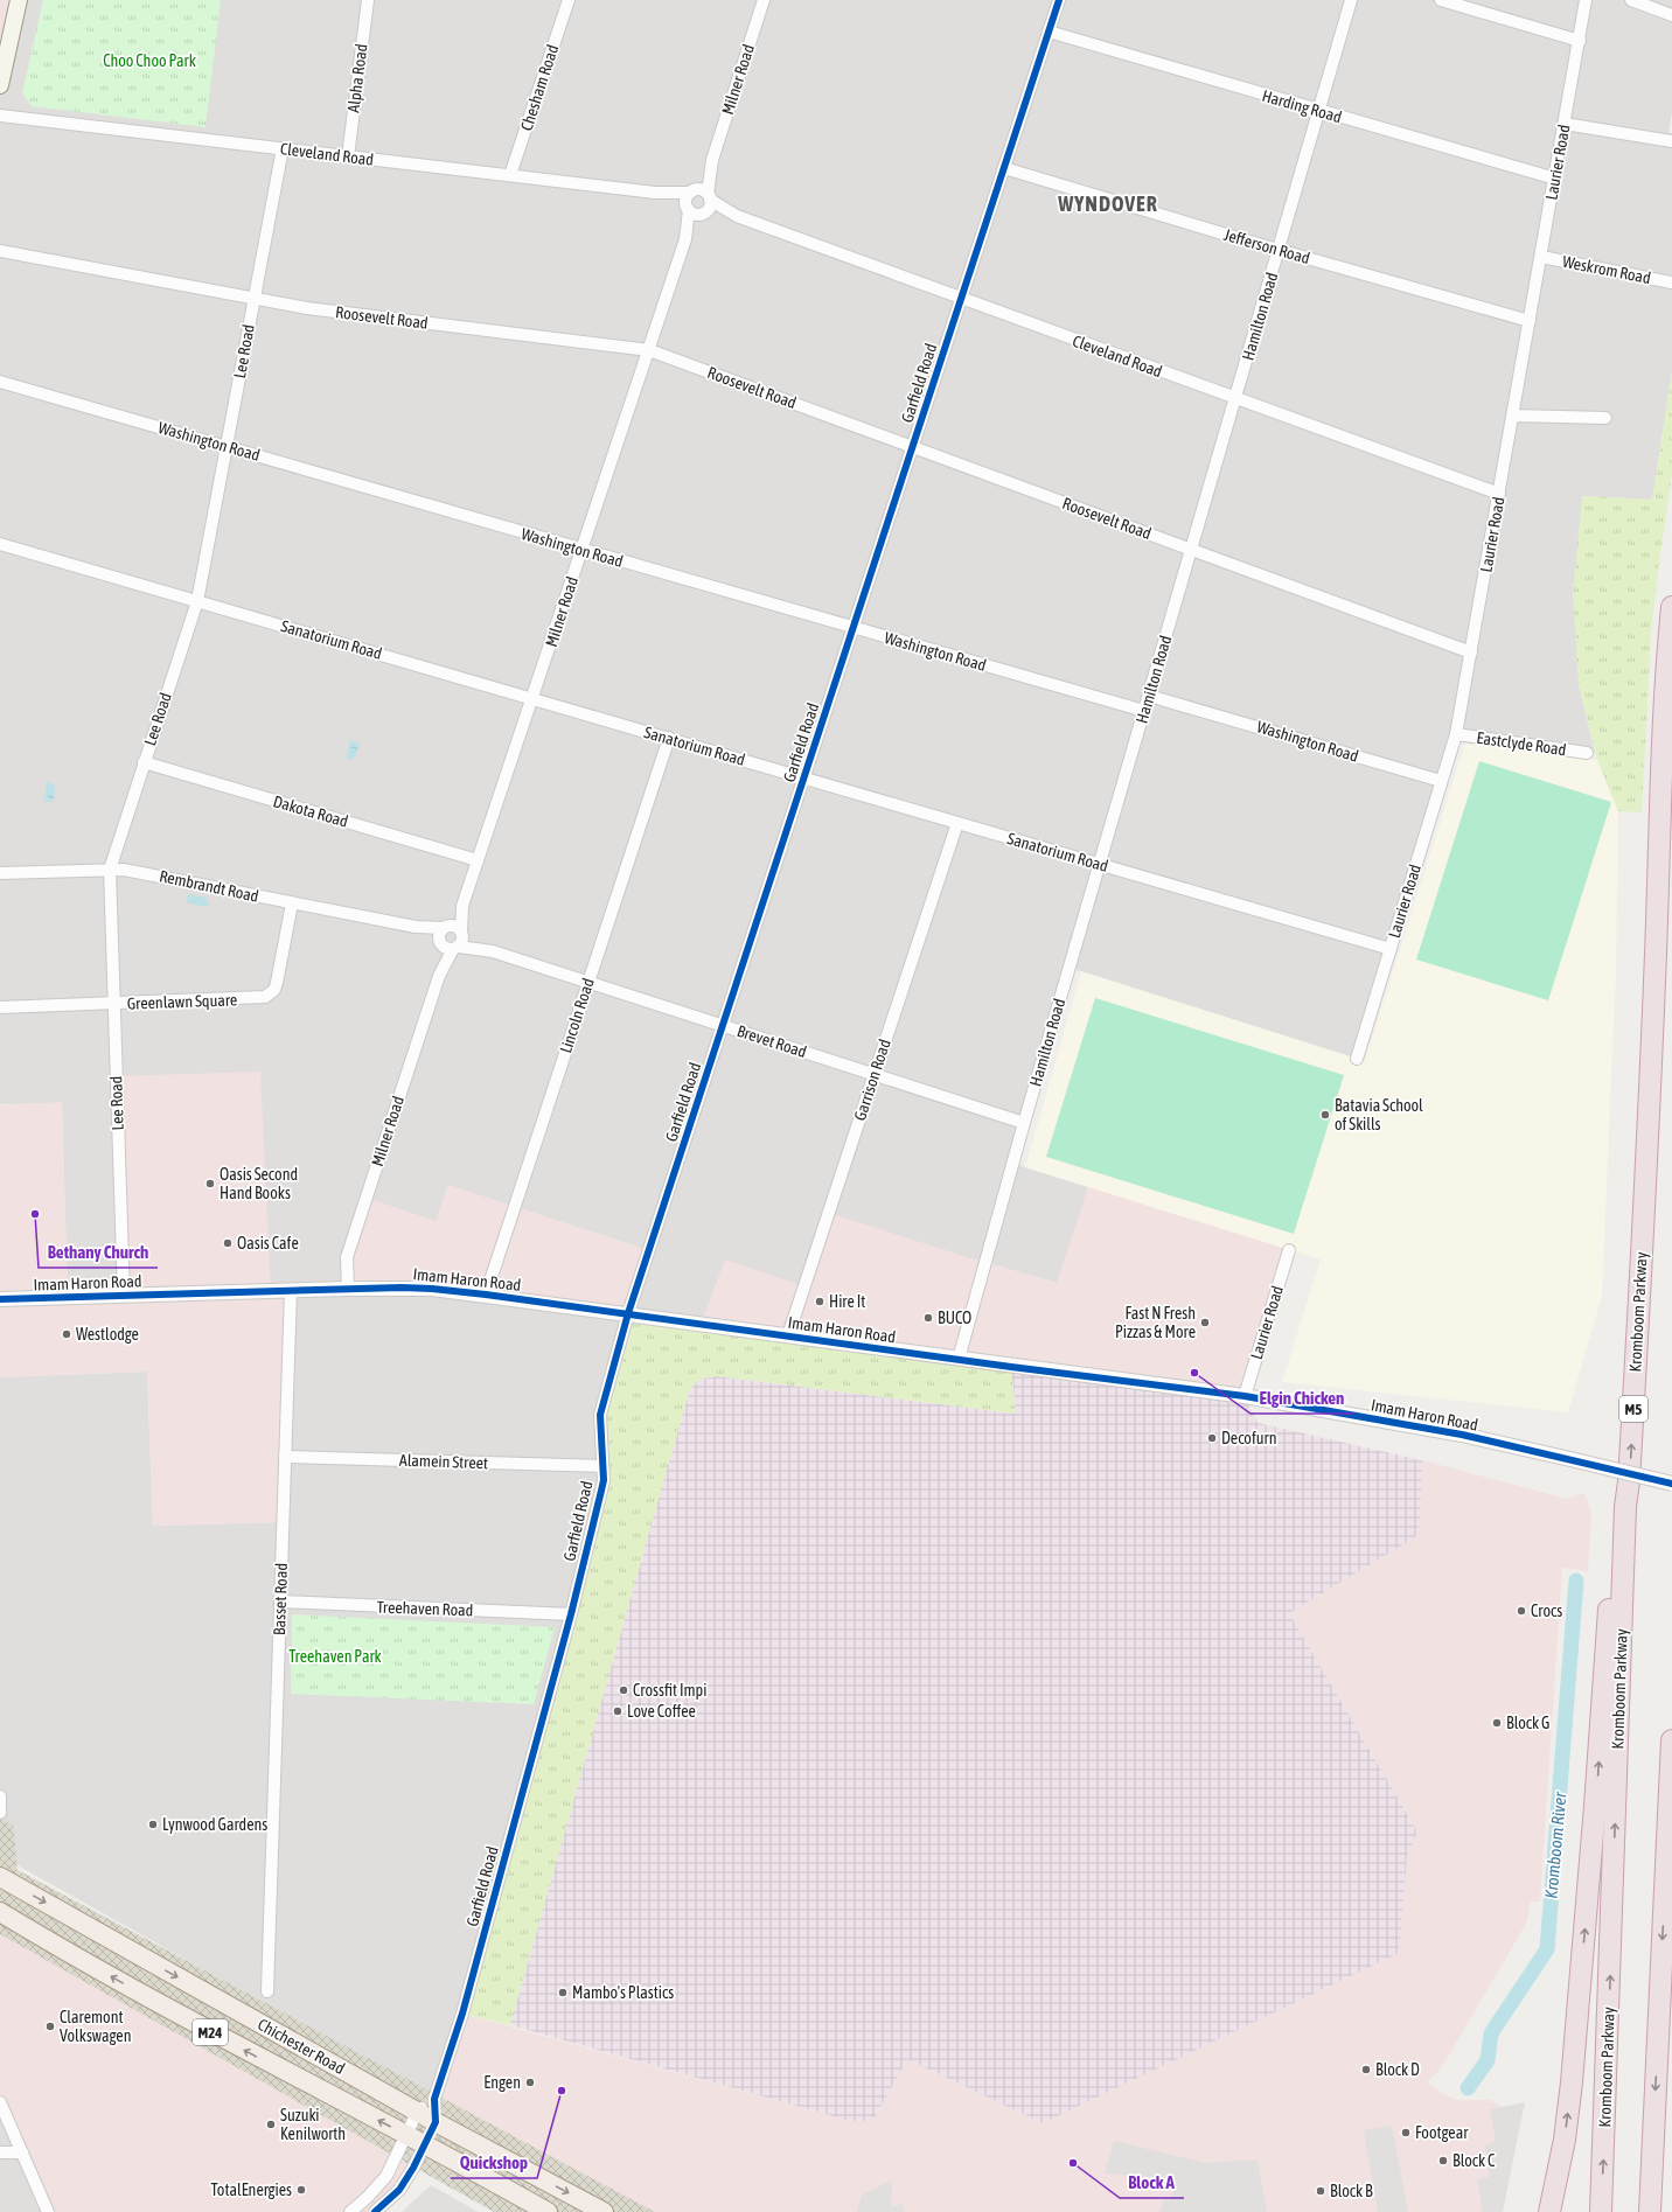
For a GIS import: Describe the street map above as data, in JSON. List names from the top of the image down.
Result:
{
  "streets": {
    "highway": ["Kromboom Parkway", "M5"],
    "main road": ["M24", "Chichester Road"],
    "street": [
      "Alpha Road",
      "Milner Road",
      "Chesham Road",
      "Harding Road",
      "Cleveland Road",
      "Laurier Road",
      "Jefferson Road",
      "Weskrom Road",
      "Hamilton Road",
      "Roosevelt Road",
      "Lee Road",
      "Garfield Road",
      "Washington Road",
      "Sanatorium Road",
      "Eastclyde Road",
      "Dakota Road",
      "Rembrandt Road",
      "Greenlawn Square",
      "Lincoln Road",
      "Brevet Road",
      "Garrison Road",
      "Imam Haron Road",
      "Alamein Street",
      "Basset Road",
      "Treehaven Road"
    ]
  },
  "crossings": [
    ["Alpha Road", "Cleveland Road"],
    ["Milner Road", "Cleveland Road"],
    ["Milner Road", "Roosevelt Road"],
    ["Milner Road", "Washington Road"],
    ["Milner Road", "Sanatorium Road"],
    ["Milner Road", "Dakota Road"],
    ["Milner Road", "Rembrandt Road"],
    ["Milner Road", "Brevet Road"],
    ["Milner Road", "Imam Haron Road"],
    ["Chesham Road", "Cleveland Road"],
    ["Harding Road", "Laurier Road"],
    ["Harding Road", "Hamilton Road"],
    ["Harding Road", "Garfield Road"],
    ["Cleveland Road", "Laurier Road"],
    ["Cleveland Road", "Hamilton Road"],
    ["Cleveland Road", "Lee Road"],
    ["Cleveland Road", "Garfield Road"],
    ["Laurier Road", "Jefferson Road"],
    ["Laurier Road", "Weskrom Road"],
    ["Laurier Road", "Roosevelt Road"],
    ["Laurier Road", "Washington Road"],
    ["Laurier Road", "Sanatorium Road"],
    ["Laurier Road", "Eastclyde Road"],
    ["Laurier Road", "Imam Haron Road"],
    ["Jefferson Road", "Hamilton Road"],
    ["Jefferson Road", "Garfield Road"],
    ["Hamilton Road", "Roosevelt Road"],
    ["Hamilton Road", "Washington Road"],
    ["Hamilton Road", "Sanatorium Road"],
    ["Hamilton Road", "Brevet Road"],
    ["Hamilton Road", "Imam Haron Road"],
    ["Roosevelt Road", "Lee Road"],
    ["Roosevelt Road", "Garfield Road"],
    ["Lee Road", "Washington Road"],
    ["Lee Road", "Sanatorium Road"],
    ["Lee Road", "Dakota Road"],
    ["Lee Road", "Rembrandt Road"],
    ["Lee Road", "Greenlawn Square"],
    ["Lee Road", "Imam Haron Road"],
    ["Garfield Road", "Washington Road"],
    ["Garfield Road", "Sanatorium Road"],
    ["Garfield Road", "Brevet Road"],
    ["Garfield Road", "Imam Haron Road"],
    ["Garfield Road", "Alamein Street"],
    ["Garfield Road", "Treehaven Road"],
    ["Garfield Road", "Chichester Road"],
    ["Sanatorium Road", "Lincoln Road"],
    ["Sanatorium Road", "Garrison Road"],
    ["Rembrandt Road", "Greenlawn Square"],
    ["Rembrandt Road", "Brevet Road"],
    ["Lincoln Road", "Brevet Road"],
    ["Lincoln Road", "Imam Haron Road"],
    ["Brevet Road", "Garrison Road"],
    ["Garrison Road", "Imam Haron Road"],
    ["Imam Haron Road", "Basset Road"],
    ["Alamein Street", "Basset Road"],
    ["Basset Road", "Treehaven Road"]
  ],
  "districts": ["WYNDOVER"],
  "water": ["Kromboom River"],
  "parks": ["Choo Choo Park", "Treehaven Park"],
  "places": [
    "Batavia School of Skills",
    "Oasis Second Hand Books",
    "Bethany Church",
    "Oasis Cafe",
    "Hire It",
    "BUCO",
    "Fast N Fresh Pizzas & More",
    "Westlodge",
    "Elgin Chicken",
    "Decofurn",
    "Crocs",
    "Crossfit Impi",
    "Love Coffee",
    "Block G",
    "Lynwood Gardens",
    "Mambo's Plastics",
    "Claremont Volkswagen",
    "Block D",
    "Engen",
    "Quickshop",
    "Suzuki Kenilworth",
    "Footgear",
    "Block C",
    "Block A",
    "TotalEnergies",
    "Block B"
  ]
}
